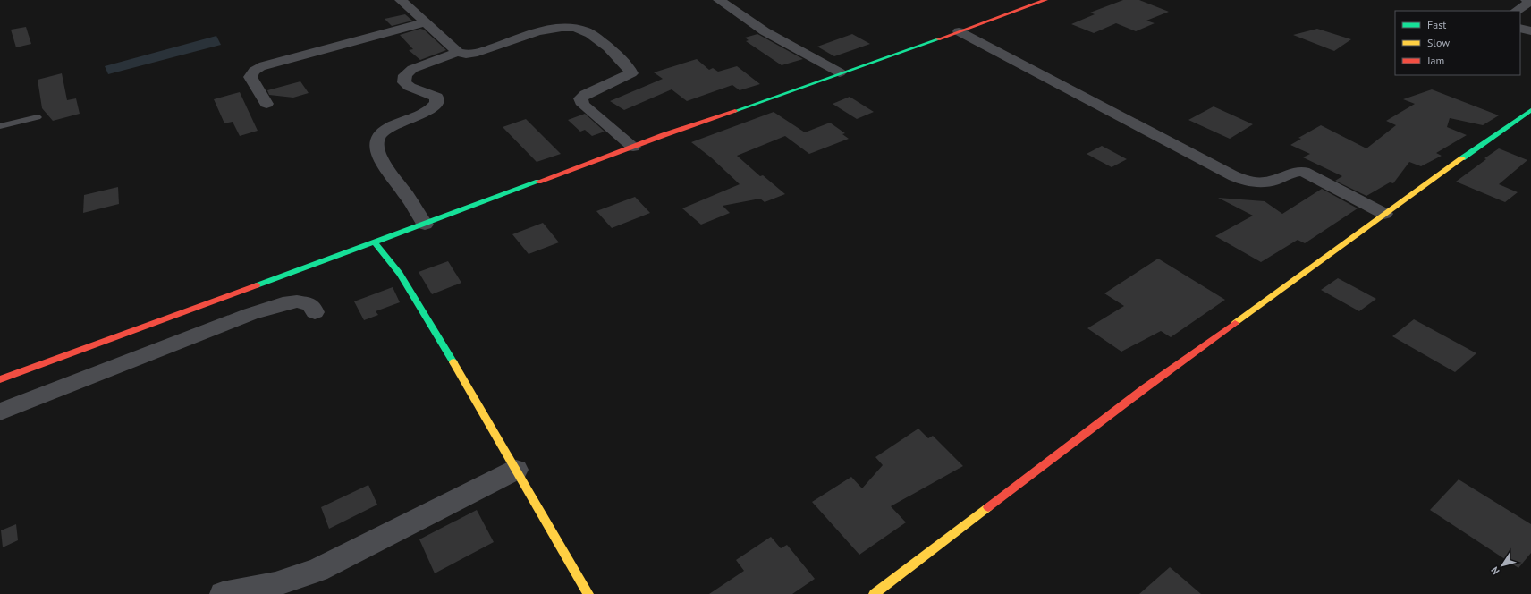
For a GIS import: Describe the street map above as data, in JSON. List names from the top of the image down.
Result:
{
  "legend": ["Fast", "Slow", "Jam"],
  "north": "bottom left"
}
